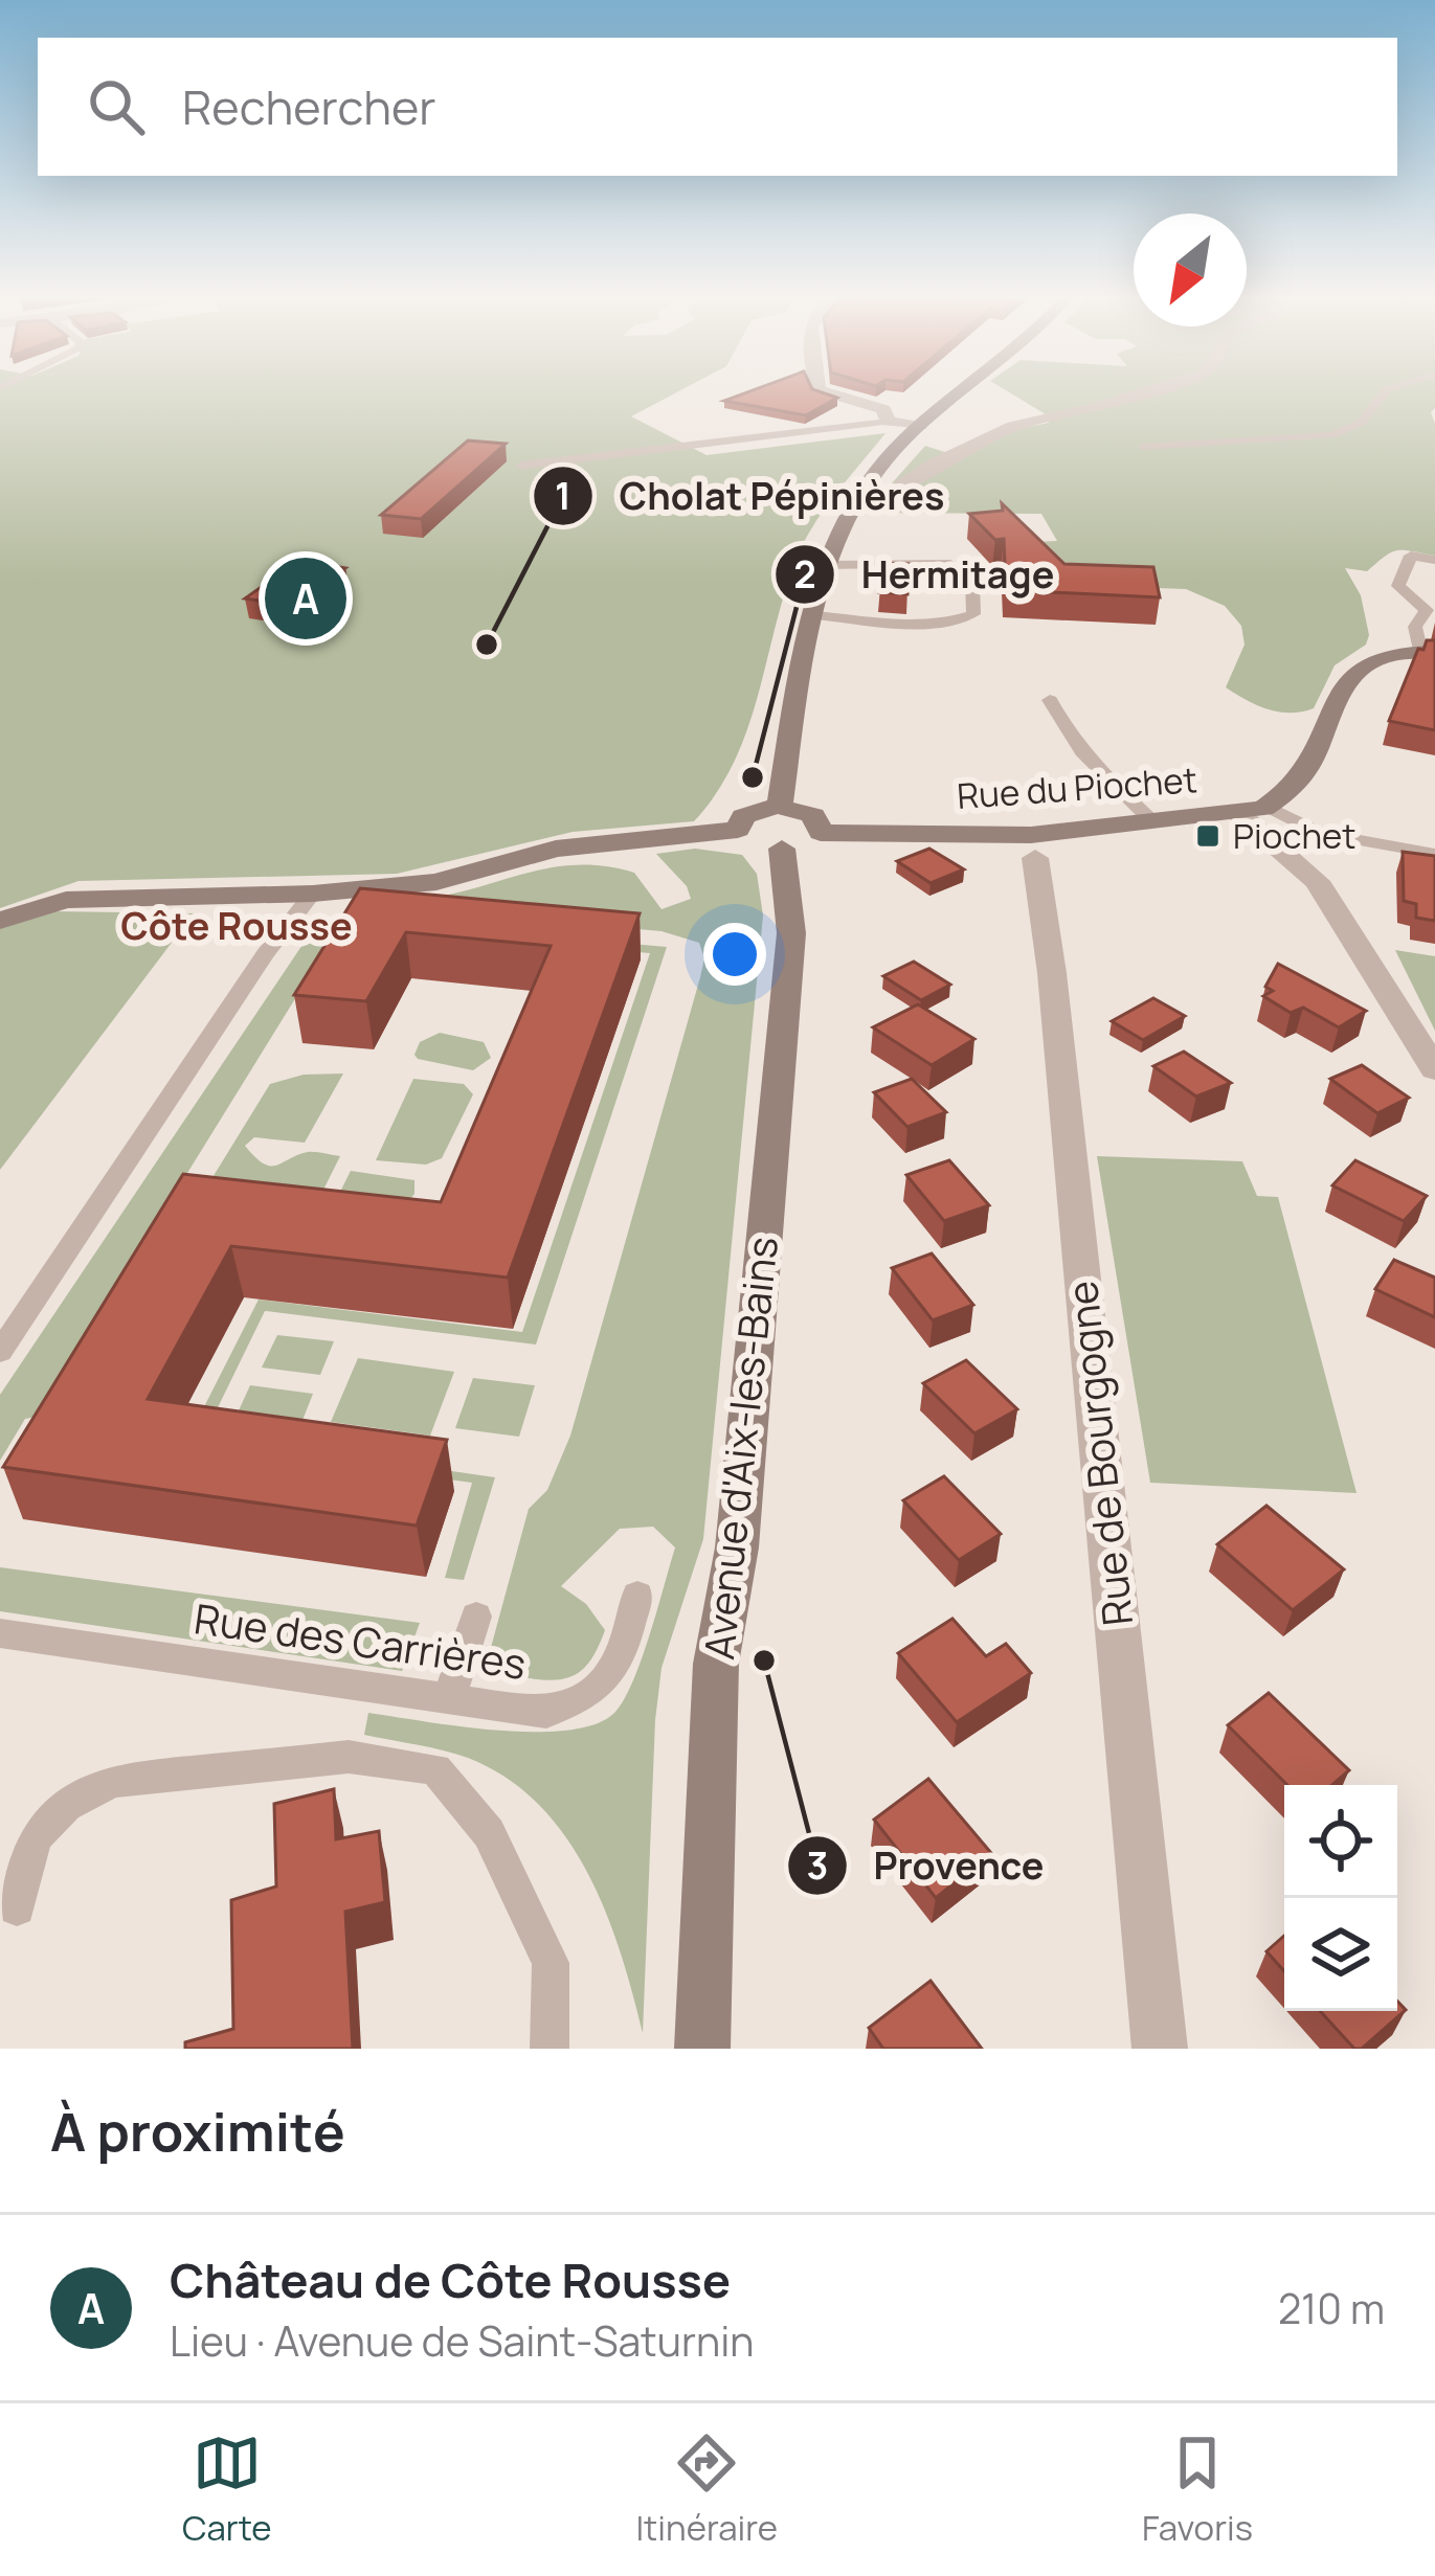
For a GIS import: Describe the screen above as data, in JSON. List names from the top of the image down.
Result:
{
  "streets": {
    "main road": ["Rue du Piochet", "Avenue d'Aix-les-Bains"],
    "street": ["Rue de Bourgogne"],
    "lane": ["Rue des Carrières"]
  },
  "districts": ["Côte Rousse"],
  "places": {
    "other": ["Cholat Pépinières", "Hermitage", "Provence"],
    "transit": ["Piochet"]
  },
  "north": "bottom left",
  "page": {
    "search": "Rechercher",
    "pins": "A",
    "heading": "À proximité",
    "list": [
      {
        "mark": "A",
        "name": "Château de Côte Rousse",
        "note": "Lieu · Avenue de Saint-Saturnin",
        "value": "210 m"
      }
    ],
    "nav": ["Carte", "Itinéraire", "Favoris"]
  }
}
